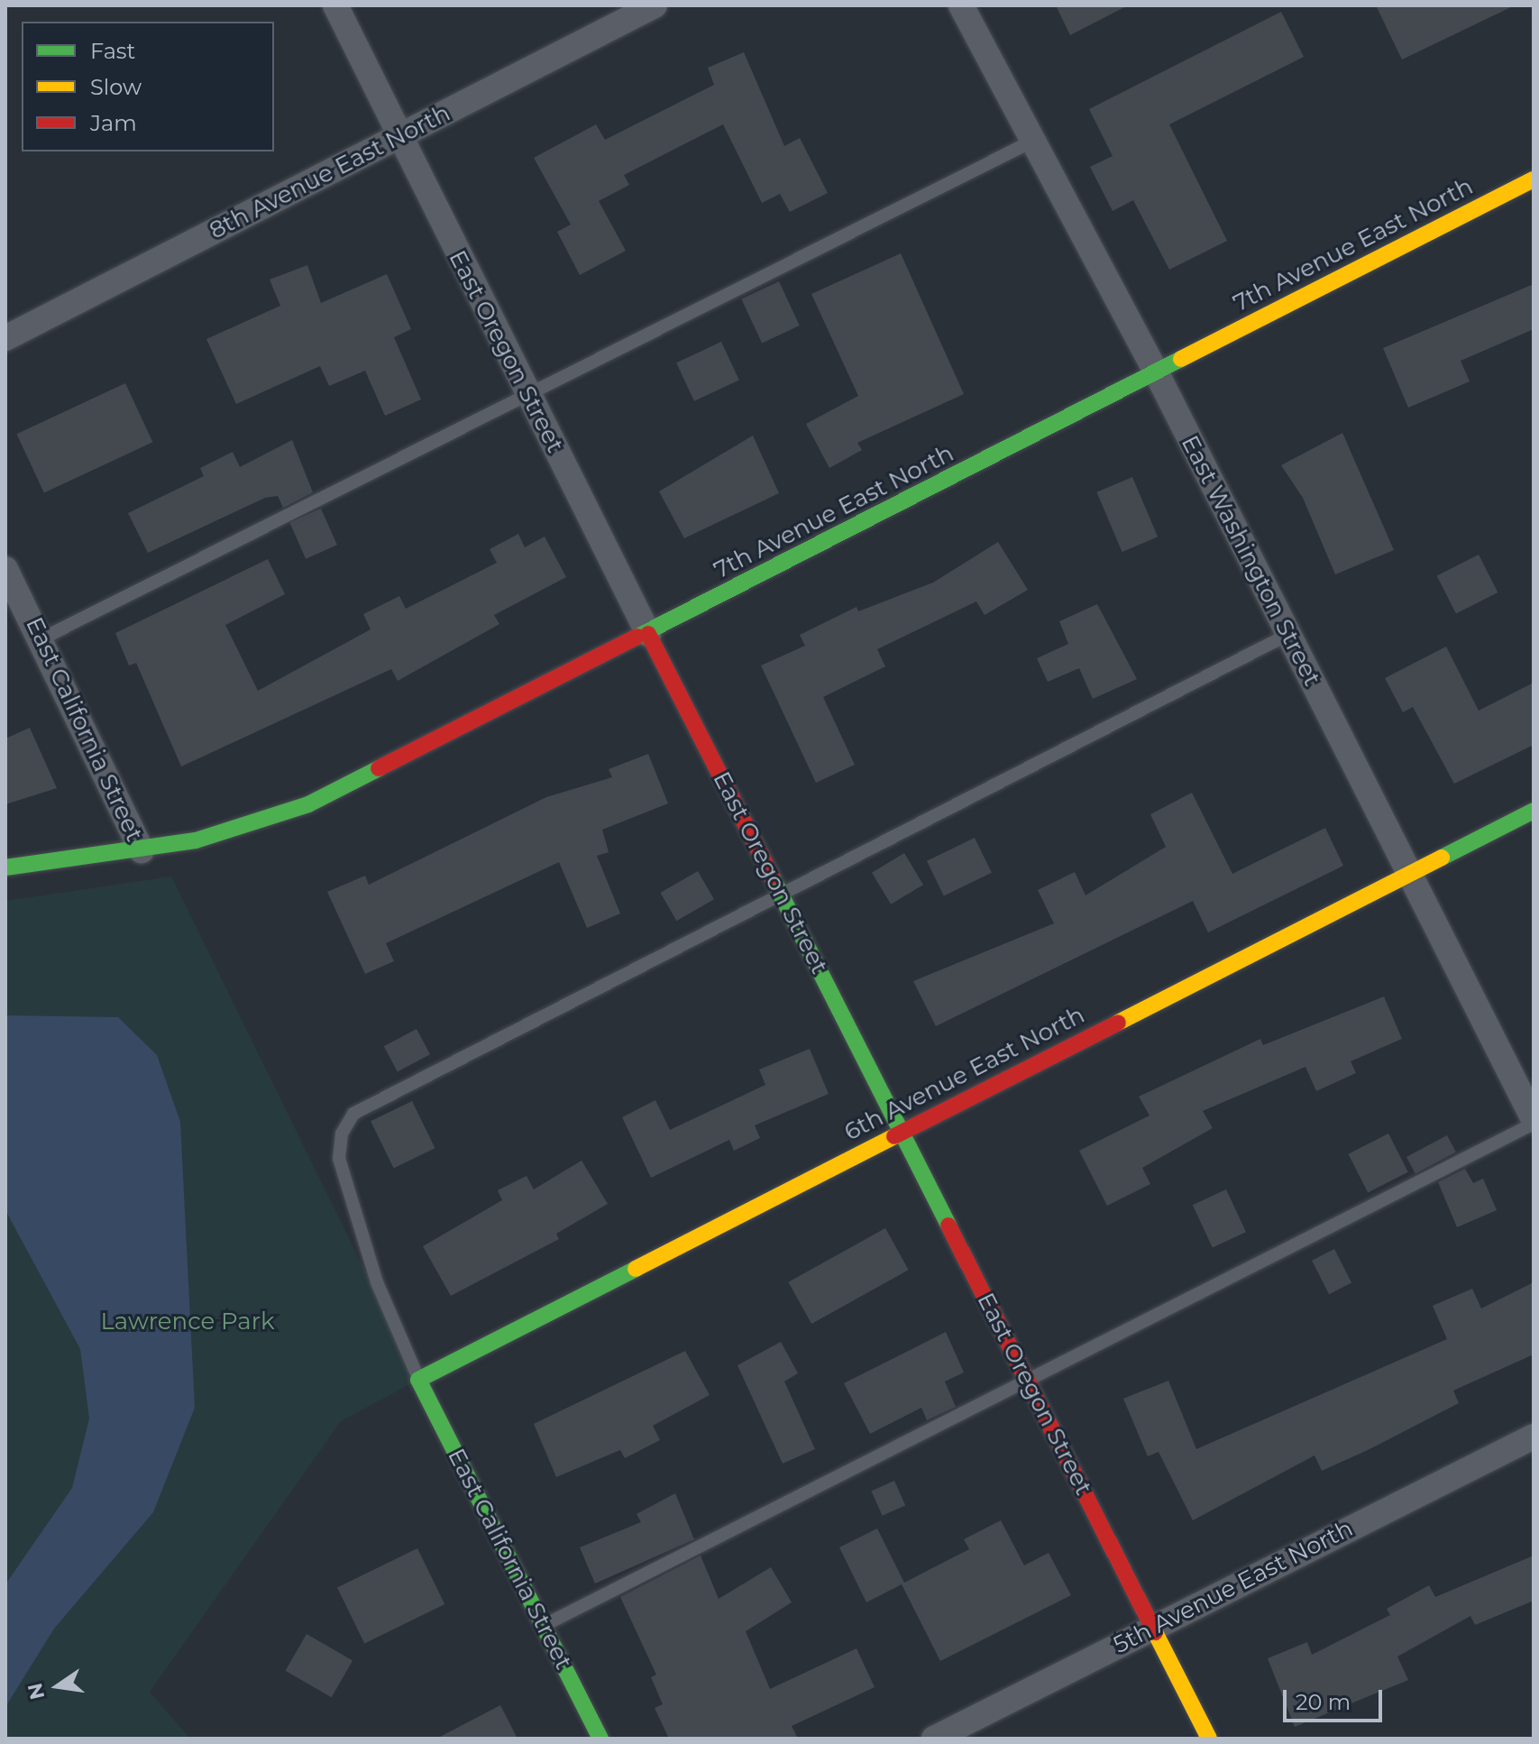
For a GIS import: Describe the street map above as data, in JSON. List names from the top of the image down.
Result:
{
  "streets": {
    "street": [
      "8th Avenue East North",
      "7th Avenue East North",
      "East Oregon Street",
      "East Washington Street",
      "East California Street",
      "6th Avenue East North",
      "5th Avenue East North"
    ]
  },
  "crossings": [
    ["8th Avenue East North", "East Oregon Street"],
    ["7th Avenue East North", "East Oregon Street"],
    ["7th Avenue East North", "East Washington Street"],
    ["7th Avenue East North", "East California Street"],
    ["East Oregon Street", "6th Avenue East North"],
    ["East Oregon Street", "5th Avenue East North"],
    ["East Washington Street", "6th Avenue East North"],
    ["East California Street", "6th Avenue East North"]
  ],
  "parks": ["Lawrence Park"],
  "legend": ["Fast", "Slow", "Jam"],
  "scale_bar": "20 m",
  "north": "left"
}
